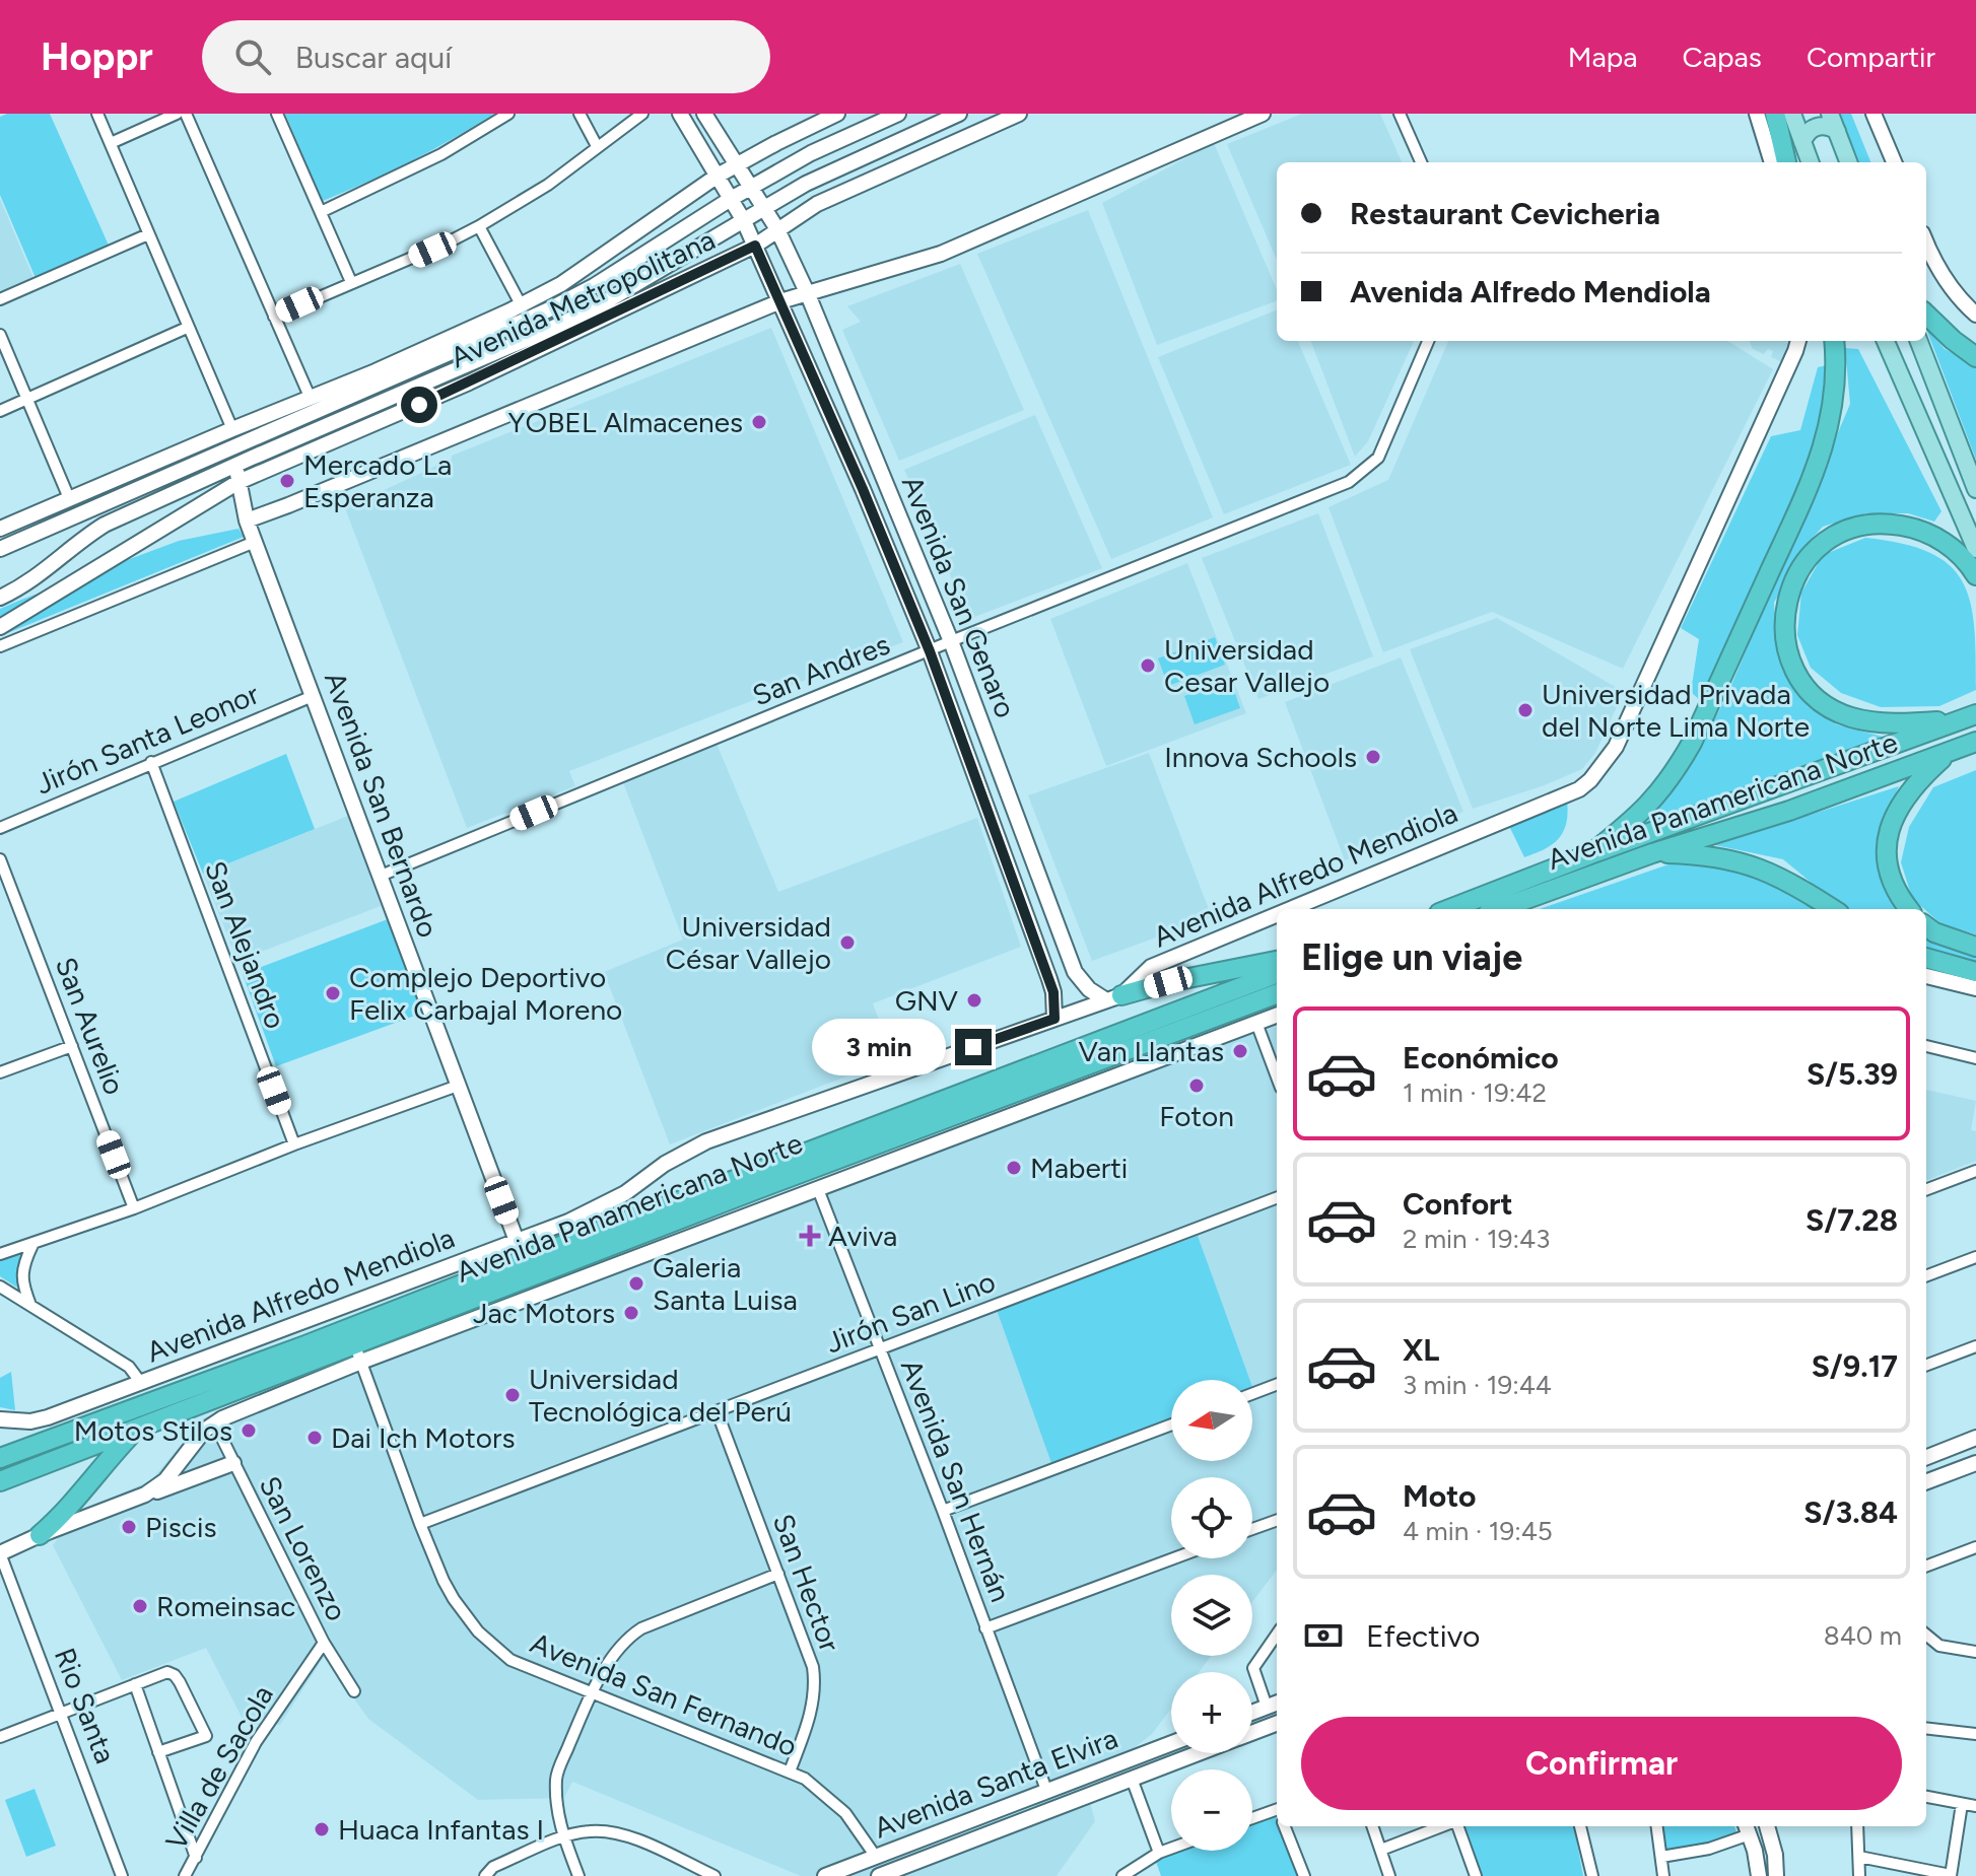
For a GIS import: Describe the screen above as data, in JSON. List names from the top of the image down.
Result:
{
  "streets": {
    "highway": ["Avenida Panamericana Norte"],
    "main road": [
      "Avenida Metropolitana",
      "Avenida San Genaro",
      "Avenida San Bernardo",
      "Avenida Alfredo Mendiola",
      "Avenida Santa Elvira"
    ],
    "street": [
      "San Andres",
      "Jirón Santa Leonor",
      "San Alejandro",
      "San Aurelio",
      "Jirón San Lino",
      "Avenida San Hernán",
      "San Lorenzo",
      "San Hector",
      "Avenida San Fernando",
      "Rio Santa",
      "Villa de Sacola"
    ]
  },
  "crossings": [
    ["Avenida Metropolitana", "Avenida San Genaro"],
    ["Avenida Metropolitana", "Avenida San Bernardo"],
    ["Avenida San Genaro", "San Andres"],
    ["Avenida San Genaro", "Avenida Alfredo Mendiola"],
    ["San Andres", "Avenida San Bernardo"],
    ["Jirón Santa Leonor", "Avenida San Bernardo"],
    ["Jirón Santa Leonor", "San Alejandro"],
    ["Avenida Panamericana Norte", "Avenida San Fernando"],
    ["Avenida San Bernardo", "Avenida Alfredo Mendiola"],
    ["Jirón San Lino", "Avenida San Hernán"],
    ["Jirón San Lino", "San Hector"],
    ["Jirón San Lino", "Avenida San Fernando"],
    ["Avenida San Hernán", "Avenida Santa Elvira"],
    ["San Lorenzo", "Villa de Sacola"],
    ["San Hector", "Avenida San Fernando"],
    ["Avenida San Fernando", "Avenida Santa Elvira"]
  ],
  "places": {
    "other": [
      "YOBEL Almacenes",
      "Mercado La Esperanza",
      "Universidad Cesar Vallejo",
      "Universidad Privada del Norte Lima Norte",
      "Innova Schools",
      "Universidad César Vallejo",
      "Complejo Deportivo Felix Carbajal Moreno",
      "GNV",
      "Van Llantas",
      "Foton",
      "Maberti",
      "Galeria Santa Luisa",
      "Jac Motors",
      "Universidad Tecnológica del Perú",
      "Motos Stilos",
      "Dai Ich Motors",
      "Piscis",
      "Romeinsac",
      "Huaca Infantas I"
    ],
    "health": ["Aviva"]
  },
  "north": "left",
  "page": {
    "header": "Hoppr",
    "search": "Buscar aquí",
    "nav": ["Mapa", "Capas", "Compartir"],
    "banner": ["Restaurant Cevicheria", "Avenida Alfredo Mendiola"],
    "heading": "Elige un viaje",
    "list": [
      {
        "name": "Económico",
        "note": "1 min · 19:42",
        "value": "S/5.39"
      },
      {
        "name": "Confort",
        "note": "2 min · 19:43",
        "value": "S/7.28"
      },
      {
        "name": "XL",
        "note": "3 min · 19:44",
        "value": "S/9.17"
      },
      {
        "name": "Moto",
        "note": "4 min · 19:45",
        "value": "S/3.84"
      }
    ],
    "bubble": "3 min",
    "map_buttons": ["+", "−"],
    "pay": ["Efectivo", "840 m"],
    "buttons": "Confirmar"
  }
}
